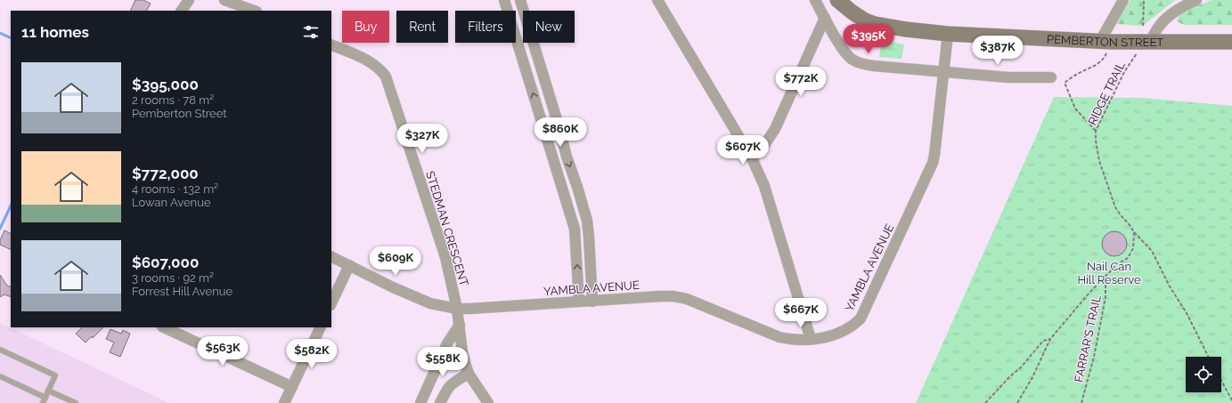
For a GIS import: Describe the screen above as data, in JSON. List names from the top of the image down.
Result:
{
  "streets": {
    "main road": ["PEMBERTON STREET"],
    "street": ["STEDMAN CRESCENT", "YAMBLA AVENUE"],
    "path": ["RIDGE TRAIL", "FARRAR'S TRAIL"]
  },
  "crossings": [
    ["PEMBERTON STREET", "RIDGE TRAIL"],
    ["PEMBERTON STREET", "YAMBLA AVENUE"],
    ["STEDMAN CRESCENT", "YAMBLA AVENUE"]
  ],
  "parks": ["Nail Can Hill Reserve"],
  "page": {
    "chip": [
      "Buy",
      "Rent",
      "Filters",
      "New"
    ],
    "heading": "11 homes",
    "price": [
      "$395K",
      "$387K",
      "$772K",
      "$860K",
      "$327K",
      "$607K",
      "$609K",
      "$667K",
      "$563K",
      "$582K",
      "$558K"
    ],
    "list": [
      {
        "name": "$395,000",
        "note": "2 rooms · 78 m² · Pemberton Street"
      },
      {
        "name": "$772,000",
        "note": "4 rooms · 132 m² · Lowan Avenue"
      },
      {
        "name": "$607,000",
        "note": "3 rooms · 92 m² · Forrest Hill Avenue"
      }
    ]
  }
}
